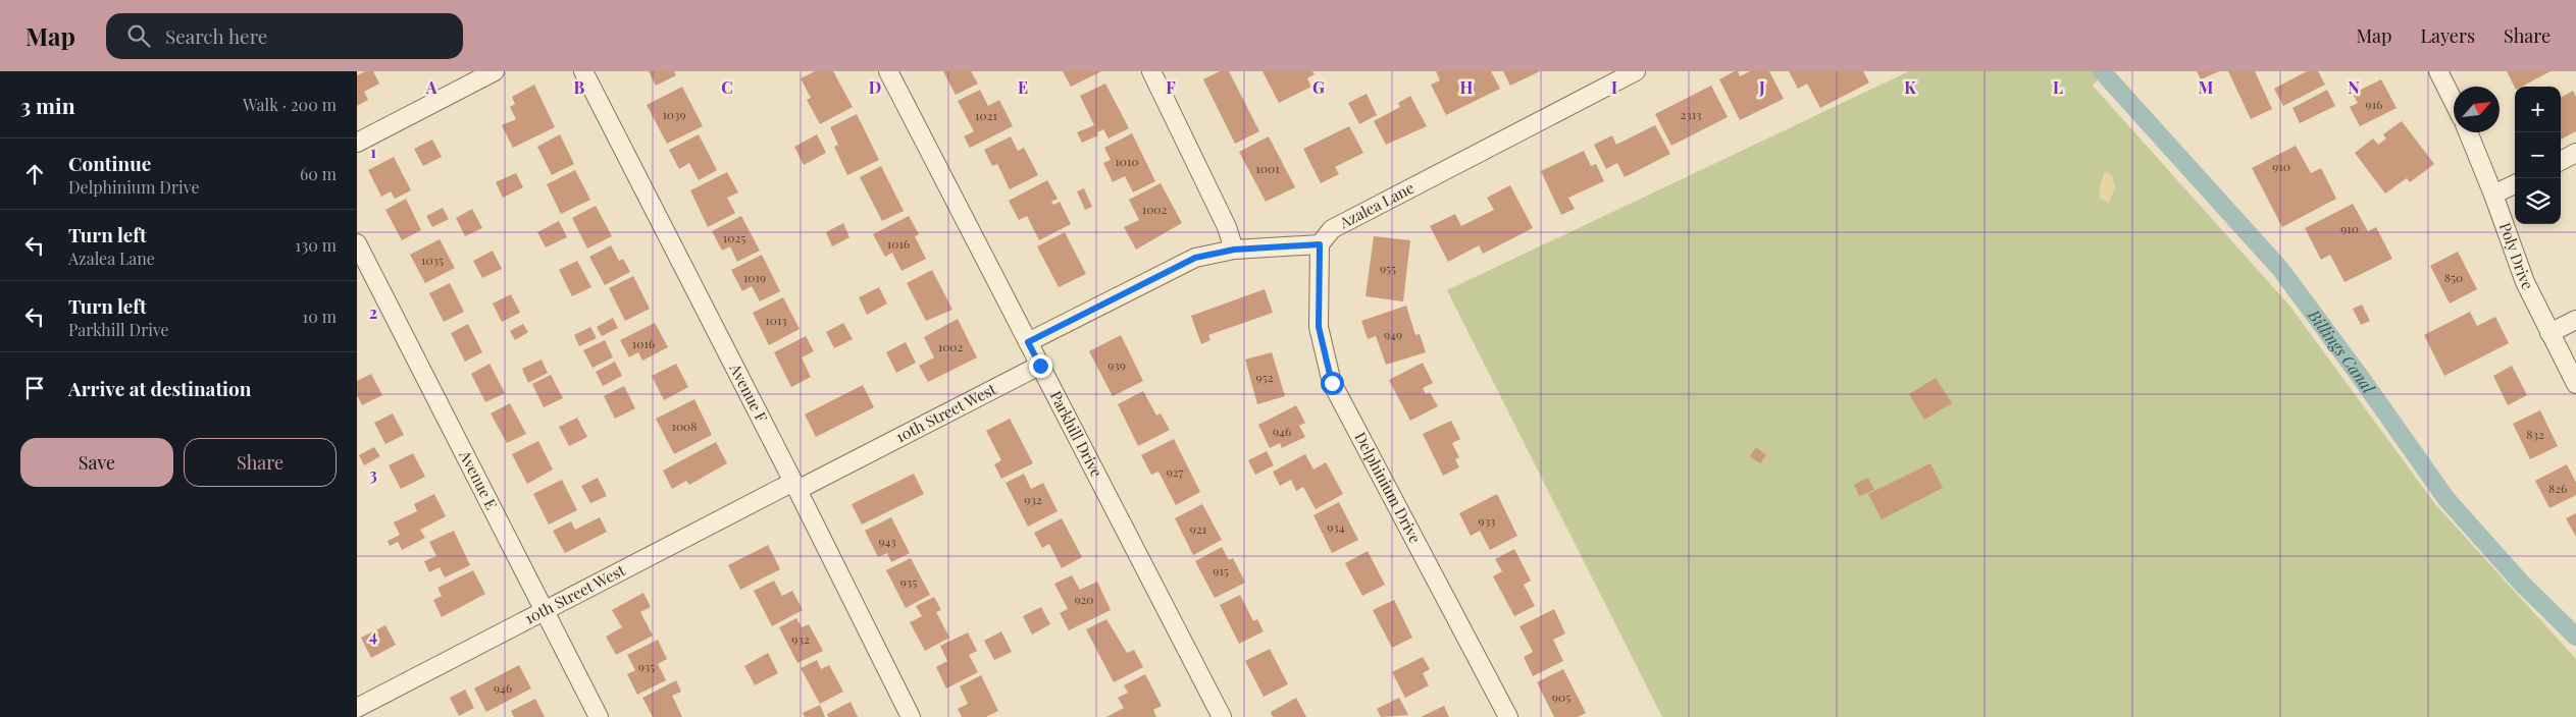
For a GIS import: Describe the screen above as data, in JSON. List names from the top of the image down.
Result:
{
  "streets": {
    "street": [
      "Azalea Lane",
      "Poly Drive",
      "Avenue F",
      "10th Street West",
      "Parkhill Drive",
      "Avenue E",
      "Delphinium Drive"
    ]
  },
  "crossings": [
    ["Azalea Lane", "Delphinium Drive"],
    ["Avenue F", "10th Street West"],
    ["10th Street West", "Parkhill Drive"],
    ["10th Street West", "Avenue E"]
  ],
  "water": ["Billings Canal"],
  "house_numbers": [
    "916",
    "1039",
    "2313",
    "1021",
    "1010",
    "910",
    "1001",
    "1002",
    "910",
    "1025",
    "1016",
    "1035",
    "955",
    "1019",
    "850",
    "1013",
    "949",
    "1016",
    "1002",
    "939",
    "952",
    "1008",
    "946",
    "832",
    "927",
    "826",
    "932",
    "933",
    "934",
    "921",
    "943",
    "915",
    "935",
    "920",
    "932",
    "935",
    "946",
    "905"
  ],
  "north": "top right",
  "page": {
    "header": "Map",
    "search": "Search here",
    "nav": ["Map", "Layers", "Share"],
    "heading": ["3 min", "Walk · 200 m"],
    "map_buttons": ["+", "−"],
    "list": [
      ["Continue", "Delphinium Drive", "60 m"],
      ["Turn left", "Azalea Lane", "130 m"],
      ["Turn left", "Parkhill Drive", "10 m"],
      "Arrive at destination"
    ],
    "buttons": ["Save", "Share"]
  },
  "grid": {
    "columns": [
      "A",
      "B",
      "C",
      "D",
      "E",
      "F",
      "G",
      "H",
      "I",
      "J",
      "K",
      "L",
      "M",
      "N"
    ],
    "rows": [
      "1",
      "2",
      "3",
      "4"
    ]
  }
}
